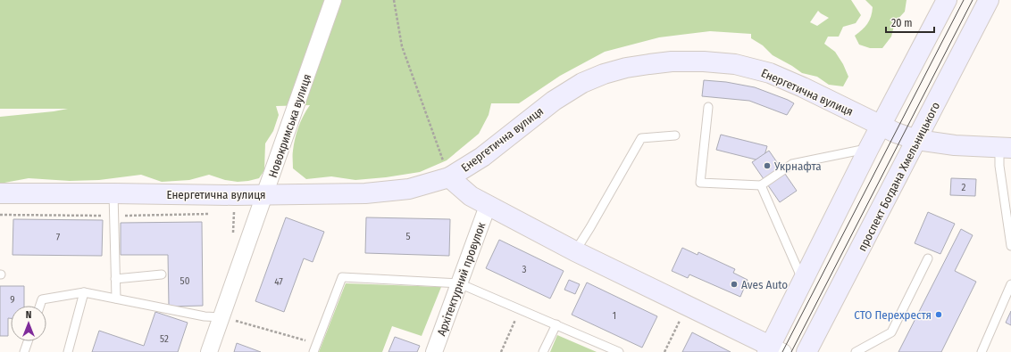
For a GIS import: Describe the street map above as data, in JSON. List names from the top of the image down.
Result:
{
  "streets": {
    "main road": ["Енергетична вулиця", "проспект Богдана Хмельницького"],
    "street": ["Новокримська вулиця", "Архітектурний провулок"]
  },
  "crossings": [
    ["Енергетична вулиця", "Новокримська вулиця"],
    ["Енергетична вулиця", "проспект Богдана Хмельницького"]
  ],
  "places": ["Укрнафта", "Aves Auto", "СТО Перехрестя"],
  "house_numbers": [
    "2",
    "5",
    "7",
    "3",
    "50",
    "47",
    "9",
    "1",
    "52"
  ],
  "scale_bar": "20 m",
  "north": "top"
}
